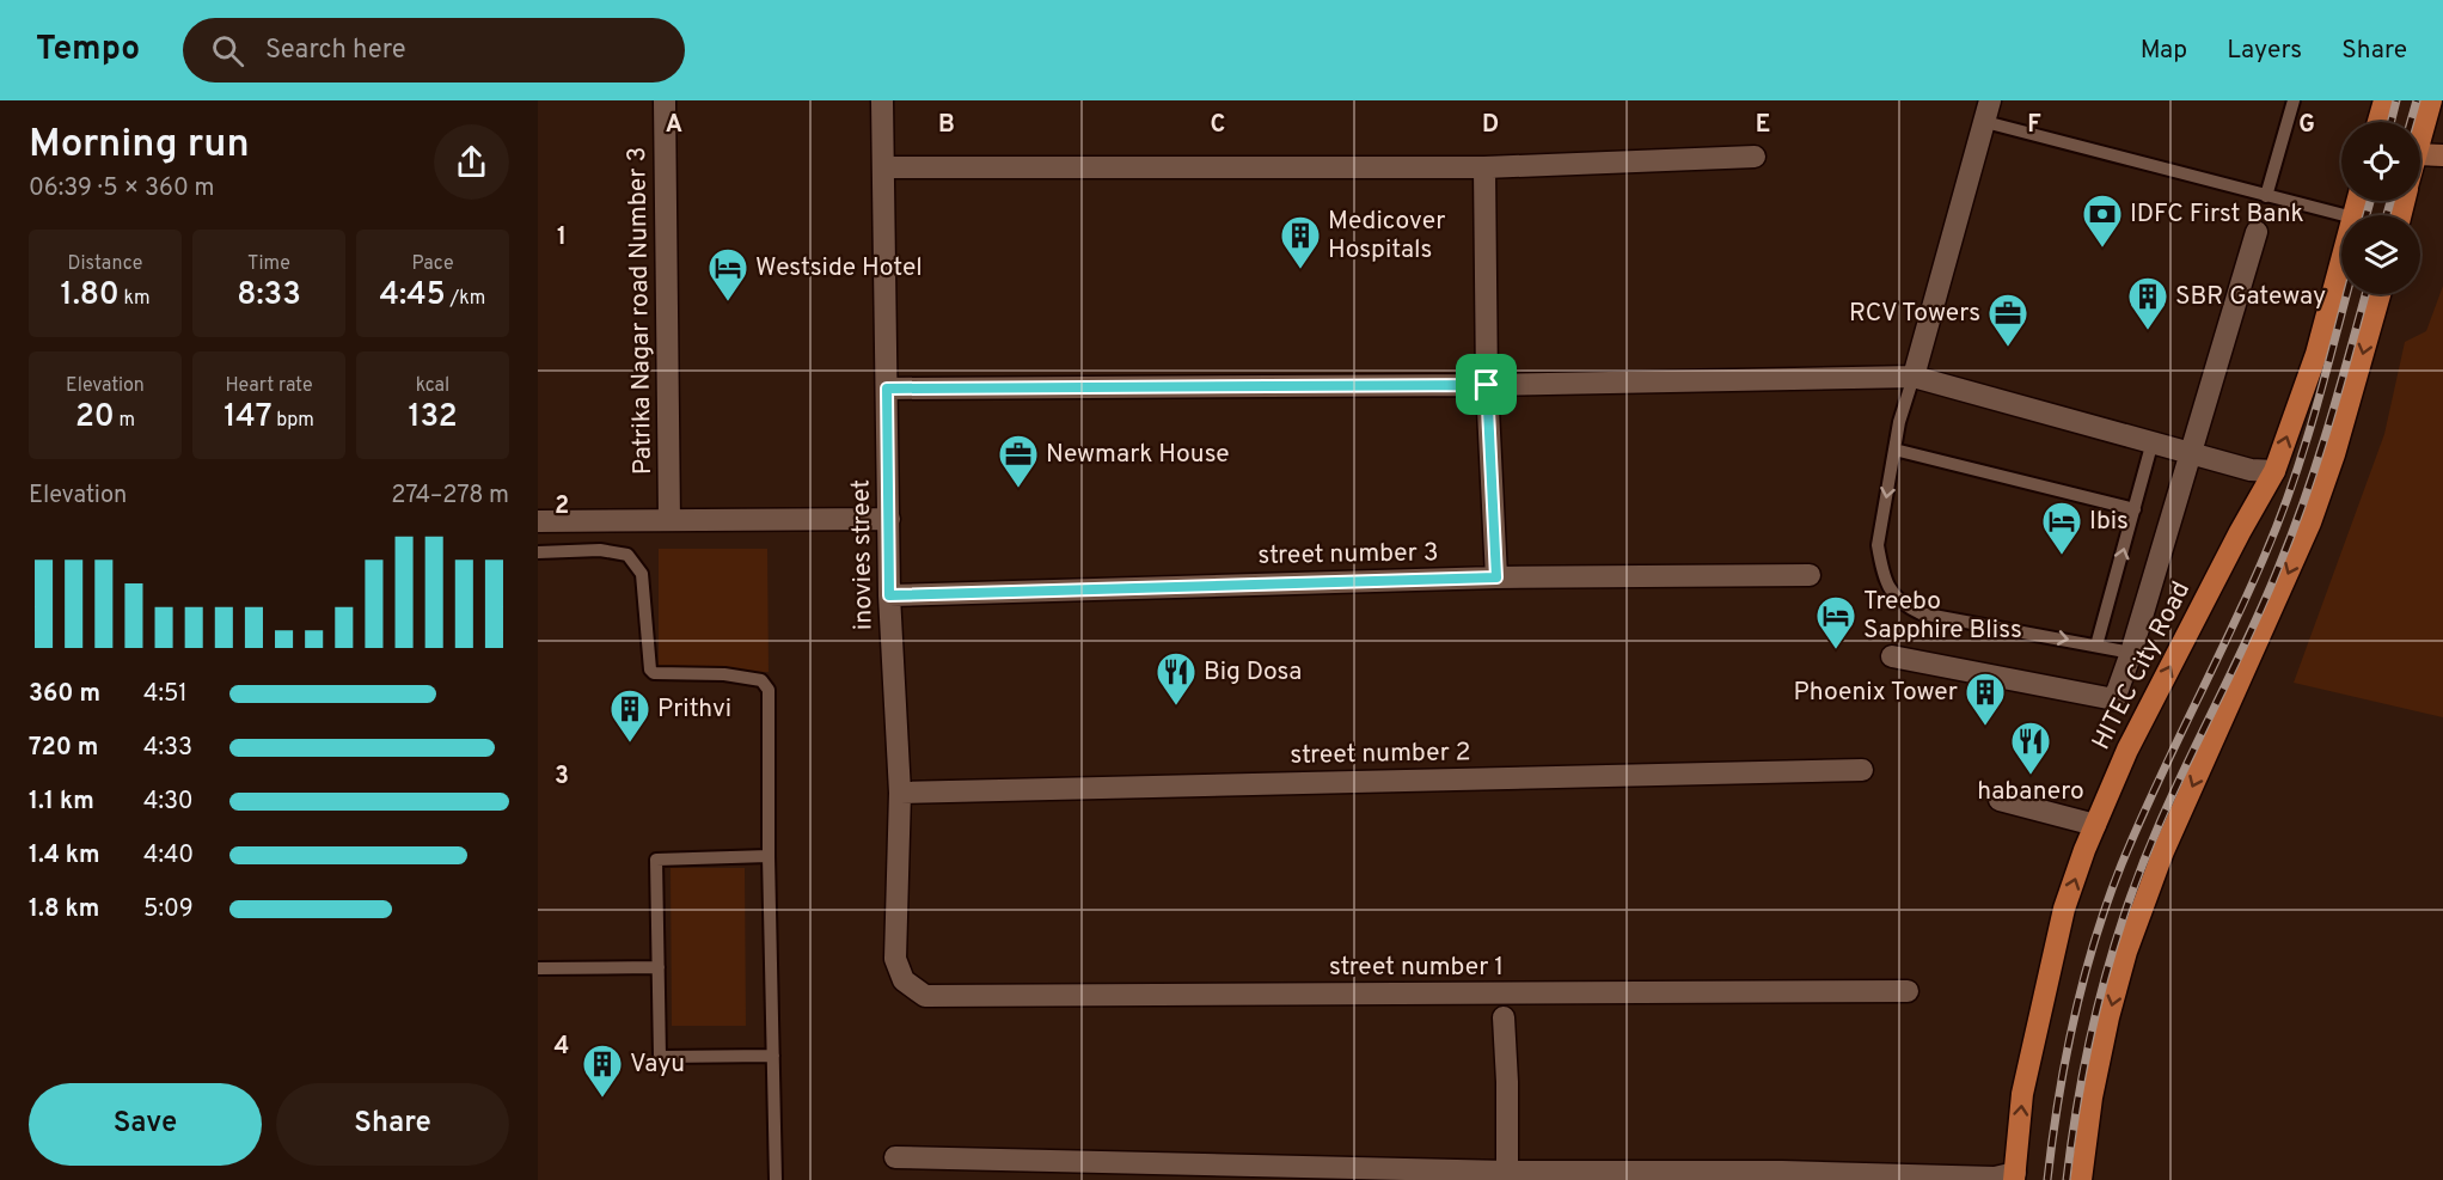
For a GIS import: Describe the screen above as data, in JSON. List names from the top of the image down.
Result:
{
  "streets": {
    "main road": ["HITEC City Road"],
    "street": [
      "Patrika Nagar road Number 3",
      "inovies street",
      "street number 3",
      "street number 2",
      "street number 1"
    ]
  },
  "crossings": [
    ["inovies street", "street number 3"],
    ["inovies street", "street number 2"],
    ["inovies street", "street number 1"]
  ],
  "places": {
    "bank": ["IDFC First Bank"],
    "building": [
      "Medicover Hospitals",
      "SBR Gateway",
      "Phoenix Tower",
      "Prithvi",
      "Vayu"
    ],
    "hotel": ["Westside Hotel", "Ibis", "Treebo Sapphire Bliss"],
    "office": ["RCV Towers", "Newmark House"],
    "restaurant": ["Big Dosa", "habanero"]
  },
  "page": {
    "header": "Tempo",
    "search": "Search here",
    "nav": ["Map", "Layers", "Share"],
    "heading": ["Morning run", "06:39 · 5 × 360 m"],
    "stats": [
      ["Distance", "1.80 km"],
      ["Time", "8:33"],
      ["Pace", "4:45 /km"],
      ["Elevation", "20 m"],
      ["Heart rate", "147 bpm"],
      ["kcal", "132"]
    ],
    "chart": ["Elevation", "274–278 m"],
    "list": [
      {
        "name": "360 m",
        "note": "4:51"
      },
      {
        "name": "720 m",
        "note": "4:33"
      },
      {
        "name": "1.1 km",
        "note": "4:30"
      },
      {
        "name": "1.4 km",
        "note": "4:40"
      },
      {
        "name": "1.8 km",
        "note": "5:09"
      }
    ],
    "buttons": ["Save", "Share"]
  },
  "grid": {
    "columns": [
      "A",
      "B",
      "C",
      "D",
      "E",
      "F",
      "G"
    ],
    "rows": [
      "1",
      "2",
      "3",
      "4"
    ]
  }
}
